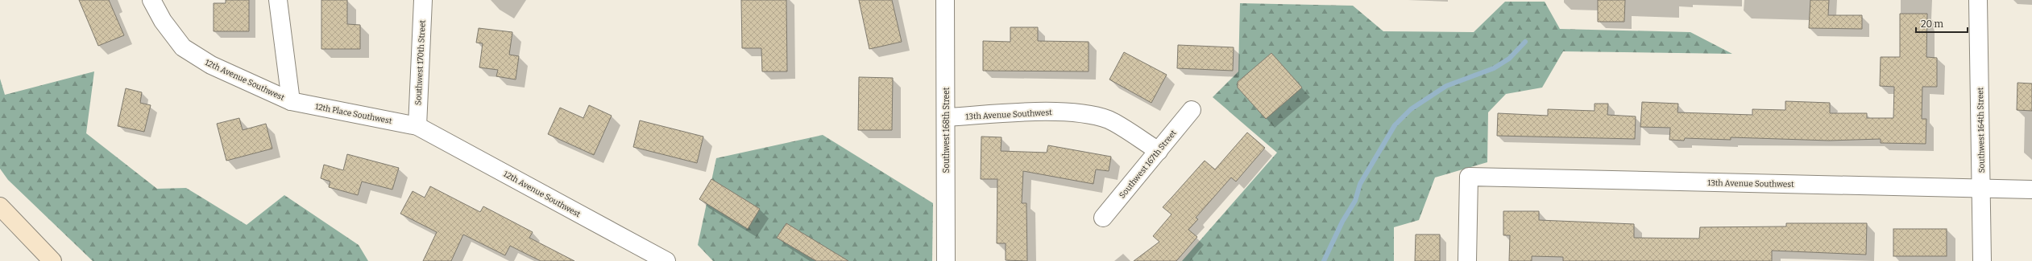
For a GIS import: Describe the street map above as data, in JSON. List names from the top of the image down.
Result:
{
  "streets": {
    "street": [
      "Southwest 170th Street",
      "12th Avenue Southwest",
      "12th Place Southwest",
      "13th Avenue Southwest",
      "Southwest 168th Street",
      "Southwest 164th Street",
      "Southwest 167th Street"
    ]
  },
  "crossings": [
    ["Southwest 170th Street", "12th Avenue Southwest"],
    ["Southwest 170th Street", "12th Place Southwest"],
    ["12th Avenue Southwest", "12th Place Southwest"],
    ["13th Avenue Southwest", "Southwest 168th Street"],
    ["13th Avenue Southwest", "Southwest 164th Street"],
    ["13th Avenue Southwest", "Southwest 167th Street"]
  ],
  "scale_bar": "20 m"
}
